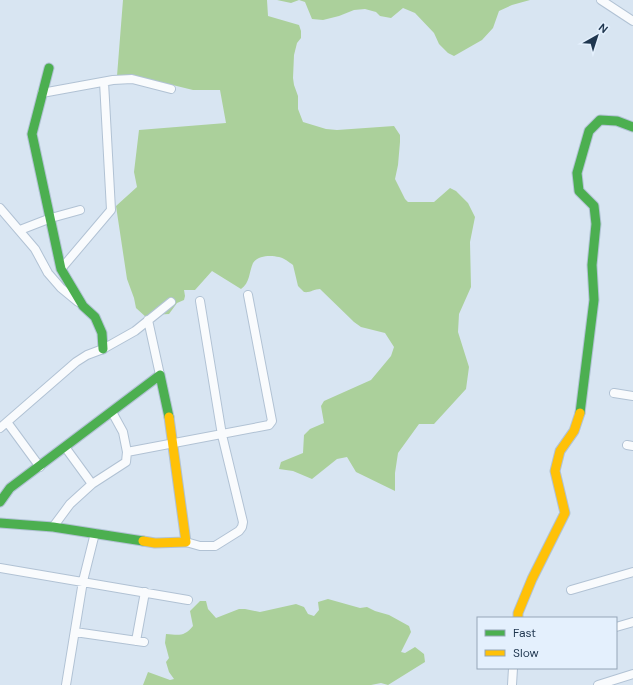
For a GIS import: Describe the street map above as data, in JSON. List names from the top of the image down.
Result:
{
  "legend": ["Fast", "Slow"],
  "north": "top right"
}
